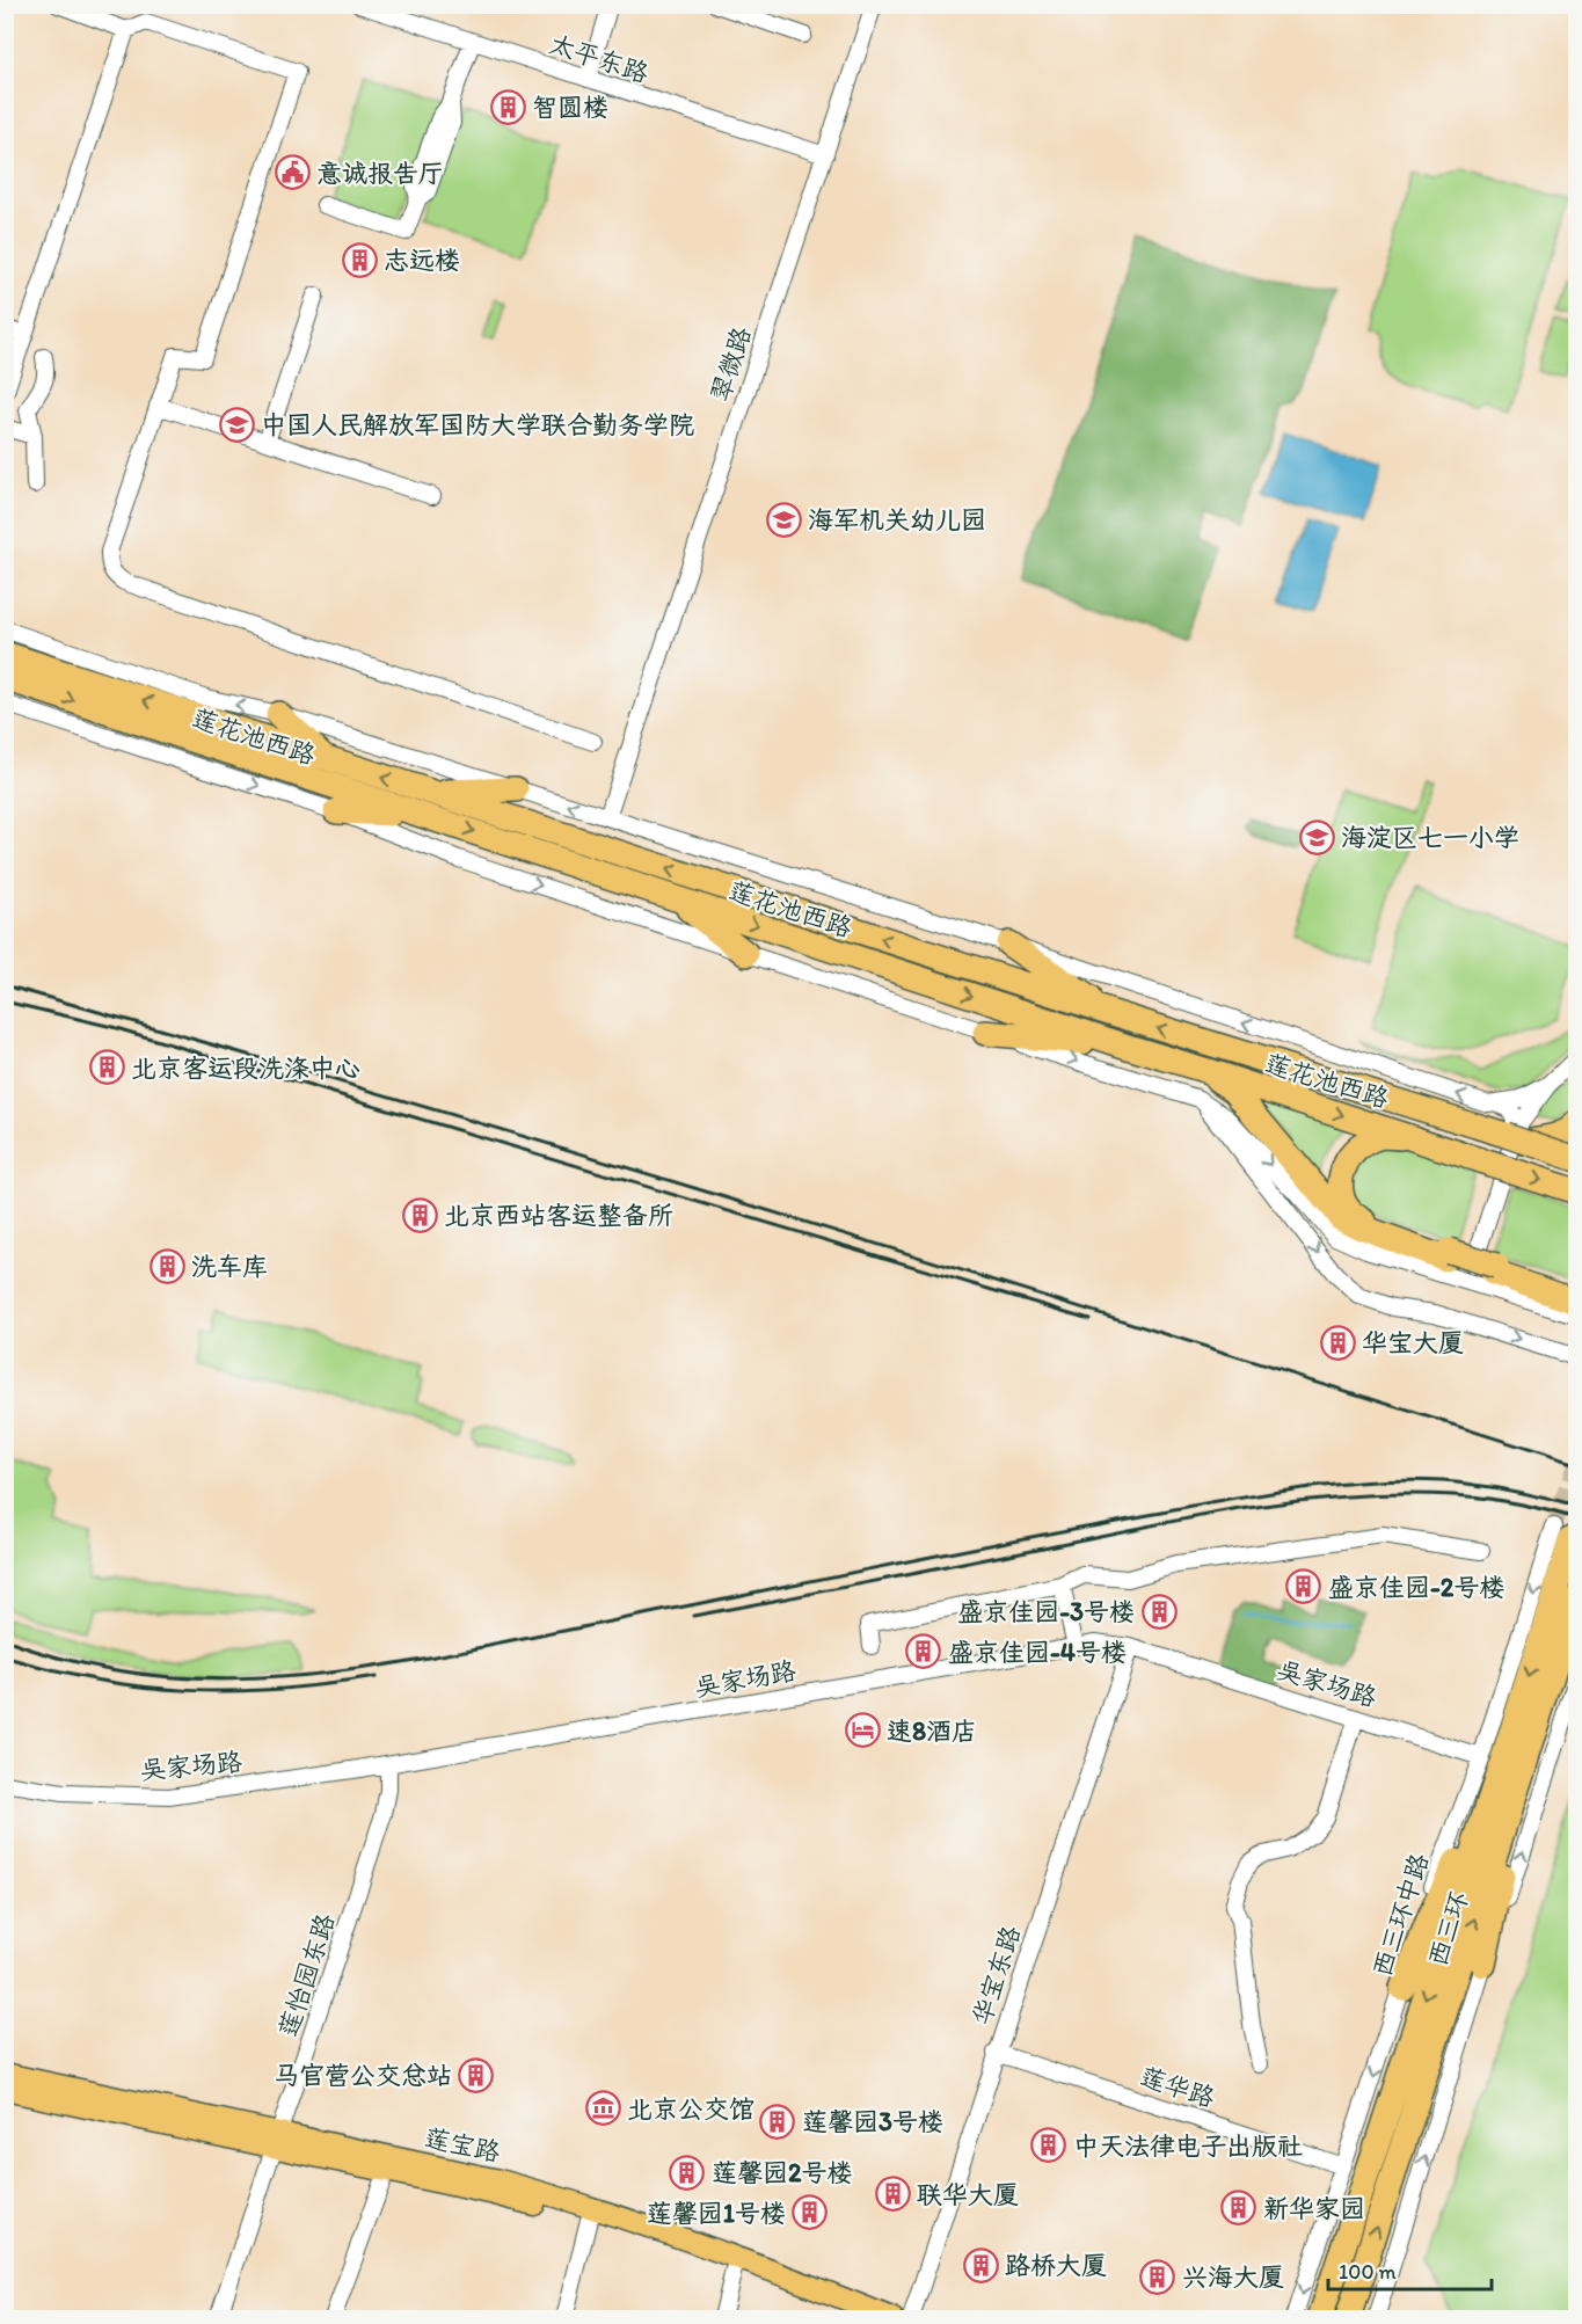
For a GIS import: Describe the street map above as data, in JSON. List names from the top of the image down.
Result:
{
  "streets": {
    "highway": ["莲花池西路", "西三环"],
    "main road": ["莲宝路"],
    "street": [
      "太平东路",
      "翠微路",
      "吴家场路",
      "西三环中路",
      "莲怡园东路",
      "华宝东路",
      "莲华路"
    ]
  },
  "crossings": [
    ["太平东路", "翠微路"],
    ["翠微路", "莲花池西路"],
    ["吴家场路", "西三环中路"],
    ["吴家场路", "莲怡园东路"],
    ["吴家场路", "华宝东路"],
    ["西三环中路", "西三环"],
    ["西三环中路", "莲华路"],
    ["莲怡园东路", "莲宝路"],
    ["华宝东路", "莲华路"]
  ],
  "places": {
    "building": [
      "智圆楼",
      "志远楼",
      "北京客运段洗涤中心",
      "北京西站客运整备所",
      "洗车库",
      "华宝大厦",
      "盛京佳园-2号楼",
      "盛京佳园-3号楼",
      "盛京佳园-4号楼",
      "马官营公交总站",
      "莲馨园3号楼",
      "中天法律电子出版社",
      "莲馨园2号楼",
      "联华大厦",
      "新华家园",
      "莲馨园1号楼",
      "路桥大厦",
      "兴海大厦"
    ],
    "public building": ["意诚报告厅"],
    "school or university": ["中国人民解放军国防大学联合勤务学院", "海军机关幼儿园", "海淀区七一小学"],
    "hotel": ["速8酒店"],
    "museum": ["北京公交馆"]
  },
  "scale_bar": "100 m"
}
